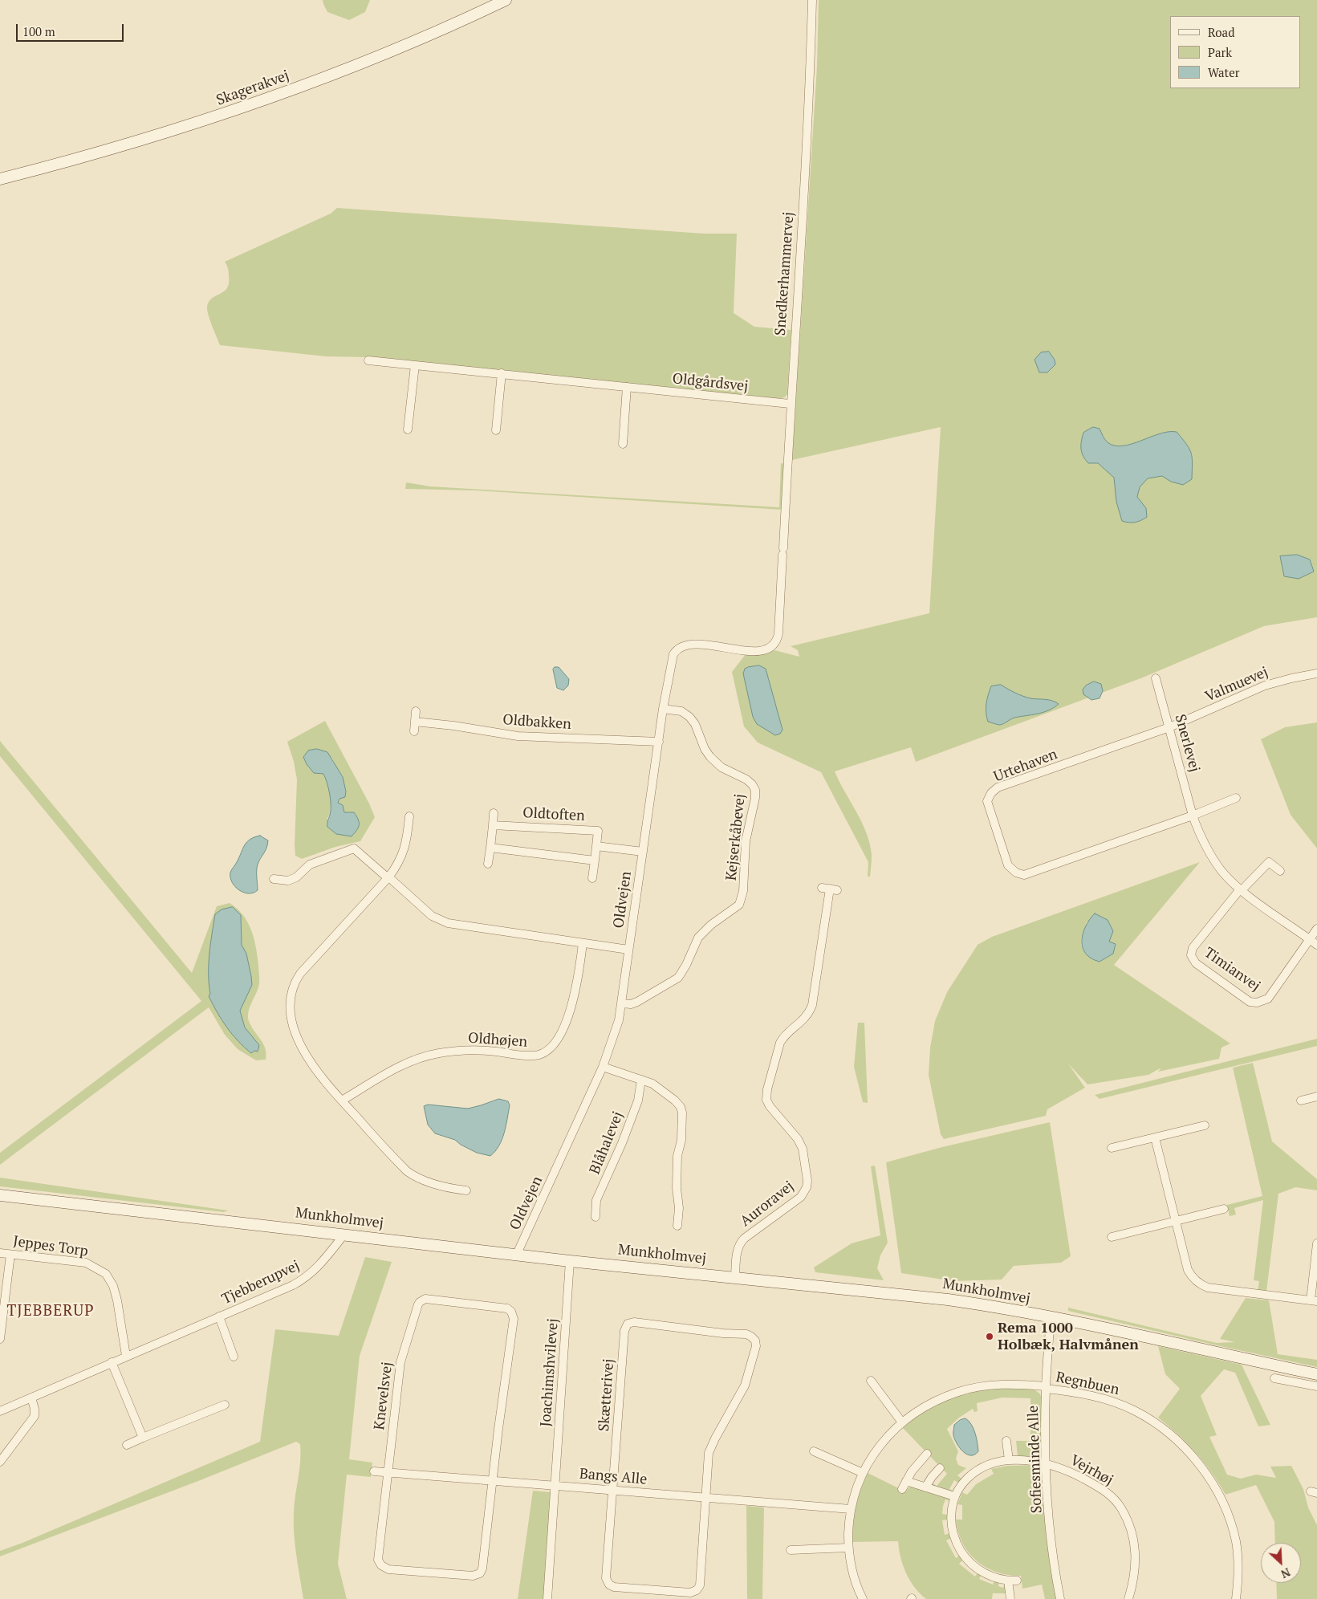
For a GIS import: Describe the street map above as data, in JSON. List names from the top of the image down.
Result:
{
  "streets": {
    "street": [
      "Skagerakvej",
      "Snedkerhammervej",
      "Oldgårdsvej",
      "Valmuevej",
      "Oldbakken",
      "Snerlevej",
      "Urtehaven",
      "Oldtoften",
      "Kejserkåbevej",
      "Oldvejen",
      "Timianvej",
      "Oldhøjen",
      "Blåhalevej",
      "Auroravej",
      "Munkholmvej",
      "Jeppes Torp",
      "Tjebberupvej",
      "Joachimshvilevej",
      "Regnbuen",
      "Skætterivej",
      "Knevelsvej",
      "Sofiesminde Alle",
      "Vejrhøj",
      "Bangs Alle"
    ]
  },
  "crossings": [
    ["Snedkerhammervej", "Oldgårdsvej"],
    ["Snedkerhammervej", "Oldvejen"],
    ["Valmuevej", "Snerlevej"],
    ["Valmuevej", "Urtehaven"],
    ["Oldbakken", "Oldvejen"],
    ["Snerlevej", "Urtehaven"],
    ["Snerlevej", "Timianvej"],
    ["Kejserkåbevej", "Oldvejen"],
    ["Oldvejen", "Munkholmvej"],
    ["Auroravej", "Munkholmvej"],
    ["Munkholmvej", "Tjebberupvej"],
    ["Munkholmvej", "Joachimshvilevej"],
    ["Munkholmvej", "Sofiesminde Alle"],
    ["Jeppes Torp", "Tjebberupvej"],
    ["Joachimshvilevej", "Bangs Alle"],
    ["Regnbuen", "Sofiesminde Alle"],
    ["Regnbuen", "Bangs Alle"],
    ["Skætterivej", "Bangs Alle"],
    ["Knevelsvej", "Bangs Alle"],
    ["Sofiesminde Alle", "Vejrhøj"]
  ],
  "districts": ["TJEBBERUP"],
  "places": ["Rema 1000 Holbæk, Halvmånen"],
  "legend": ["Road", "Park", "Water"],
  "scale_bar": "100 m",
  "north": "bottom right"
}
